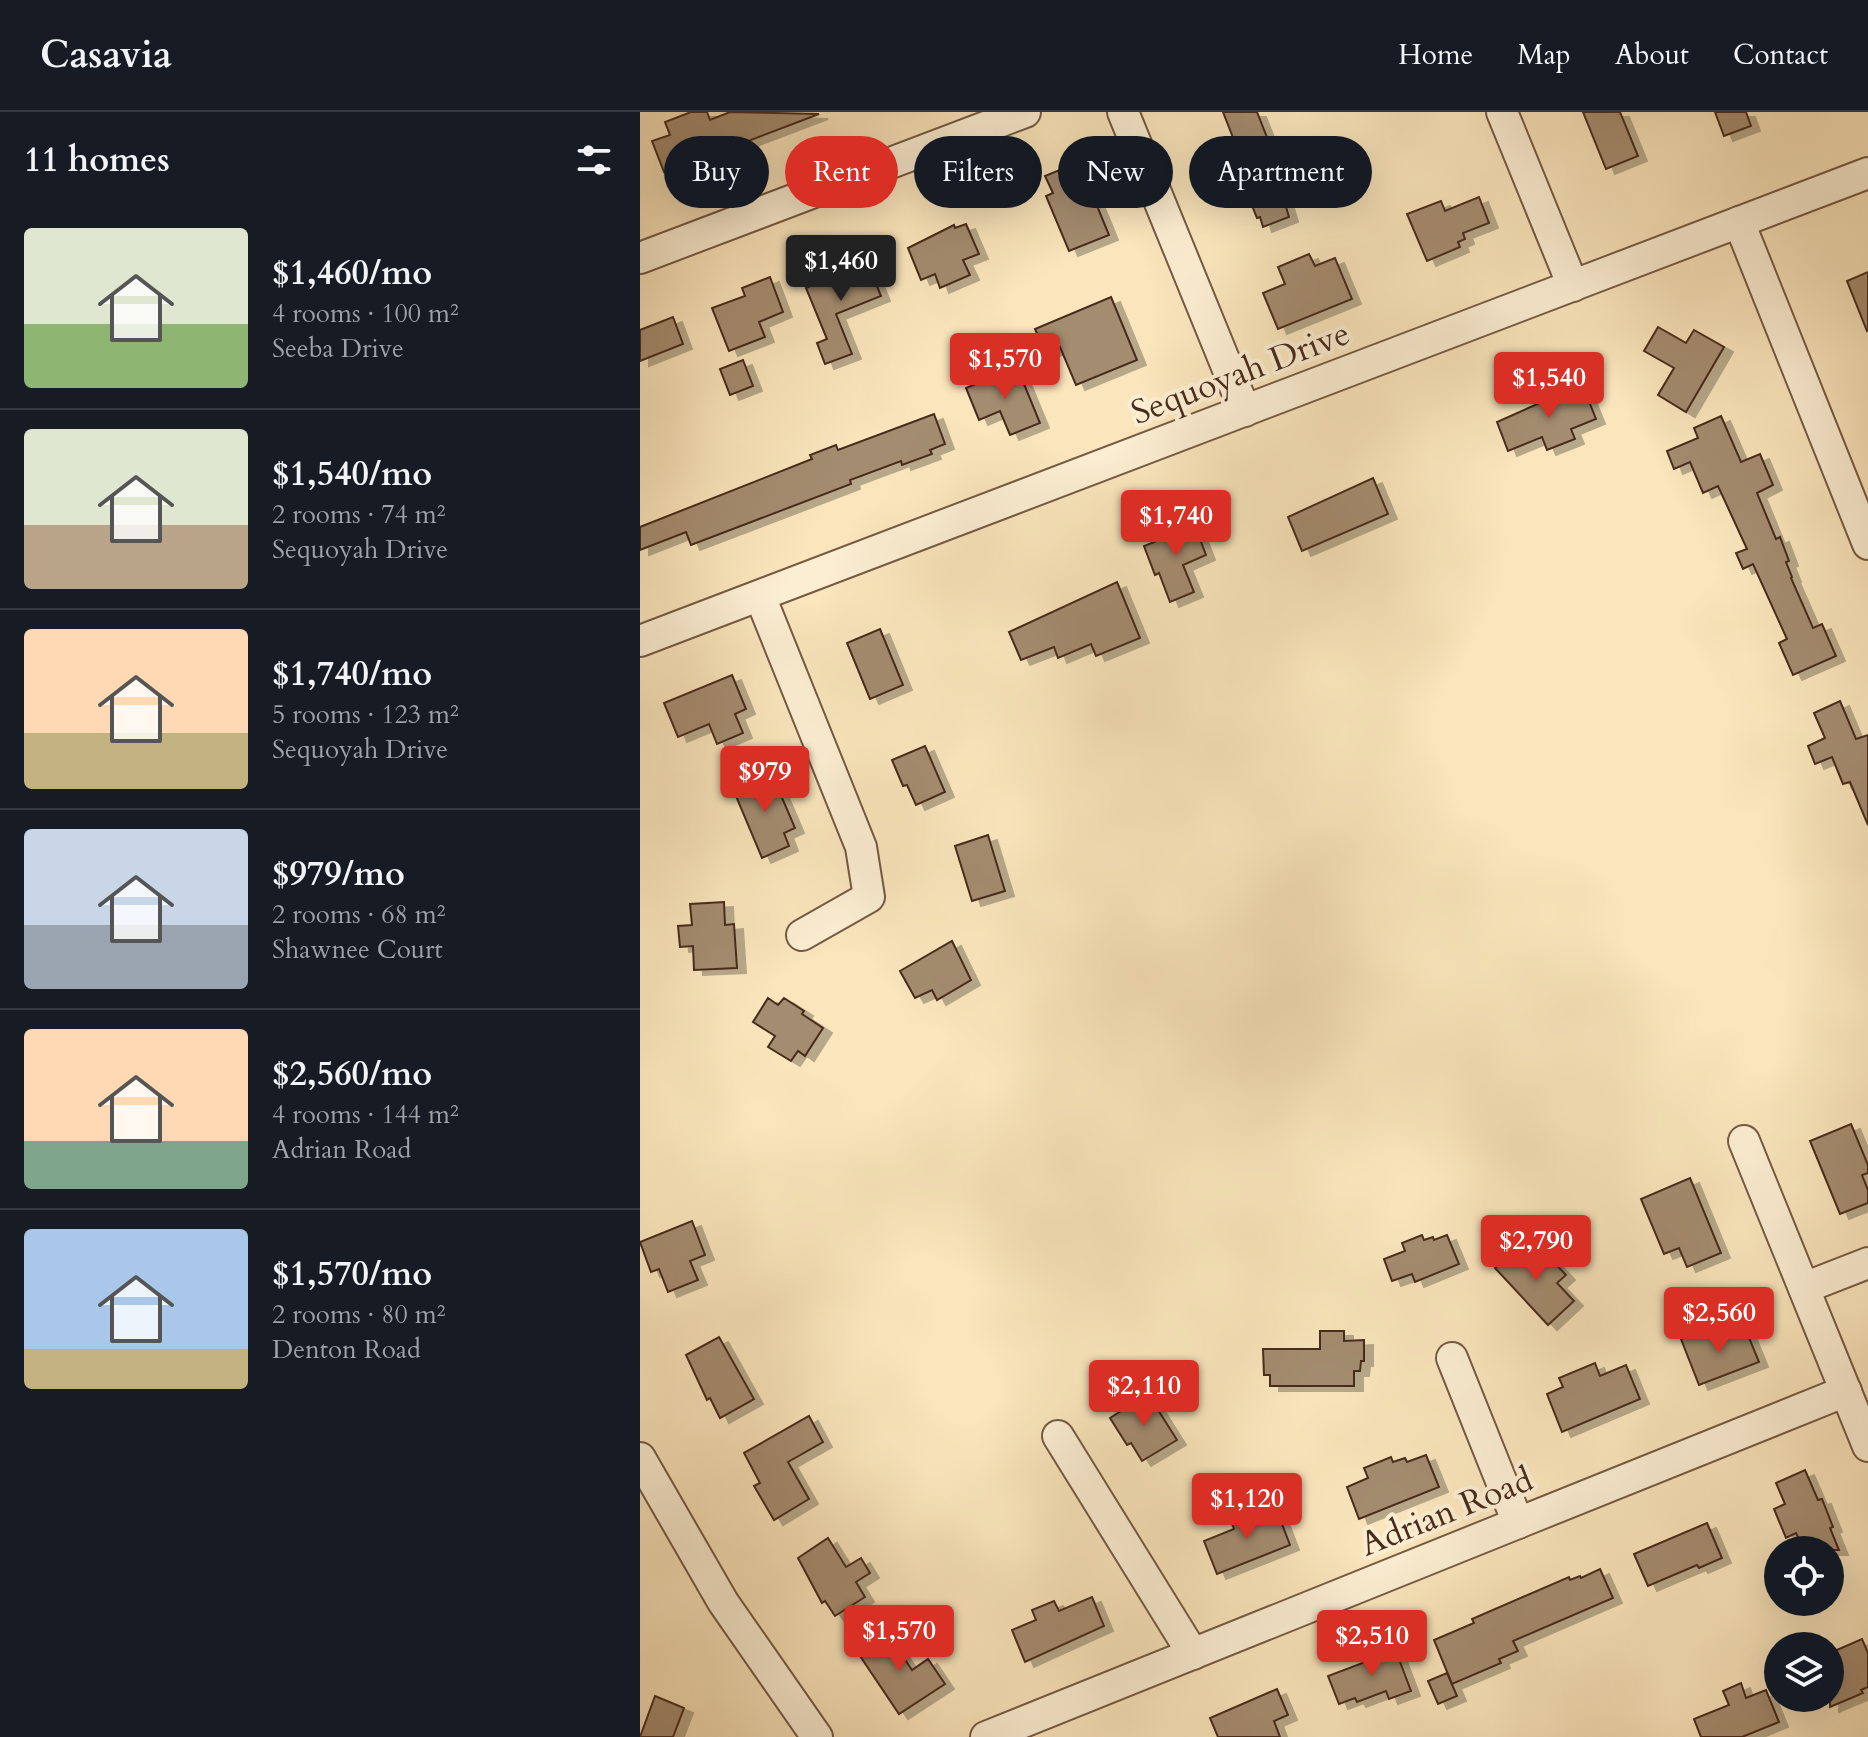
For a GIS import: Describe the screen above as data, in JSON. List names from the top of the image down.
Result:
{
  "streets": {
    "street": ["Sequoyah Drive", "Adrian Road"]
  },
  "page": {
    "header": "Casavia",
    "nav": [
      "Home",
      "Map",
      "About",
      "Contact"
    ],
    "heading": "11 homes",
    "chip": [
      "Buy",
      "Rent",
      "Filters",
      "New",
      "Apartment"
    ],
    "list": [
      {
        "name": "$1,460/mo",
        "note": "4 rooms · 100 m² · Seeba Drive"
      },
      {
        "name": "$1,540/mo",
        "note": "2 rooms · 74 m² · Sequoyah Drive"
      },
      {
        "name": "$1,740/mo",
        "note": "5 rooms · 123 m² · Sequoyah Drive"
      },
      {
        "name": "$979/mo",
        "note": "2 rooms · 68 m² · Shawnee Court"
      },
      {
        "name": "$2,560/mo",
        "note": "4 rooms · 144 m² · Adrian Road"
      },
      {
        "name": "$1,570/mo",
        "note": "2 rooms · 80 m² · Denton Road"
      }
    ],
    "price": [
      "$1,460",
      "$1,570",
      "$1,540",
      "$1,740",
      "$979",
      "$2,790",
      "$2,560",
      "$2,110",
      "$1,120",
      "$1,570",
      "$2,510"
    ]
  }
}
